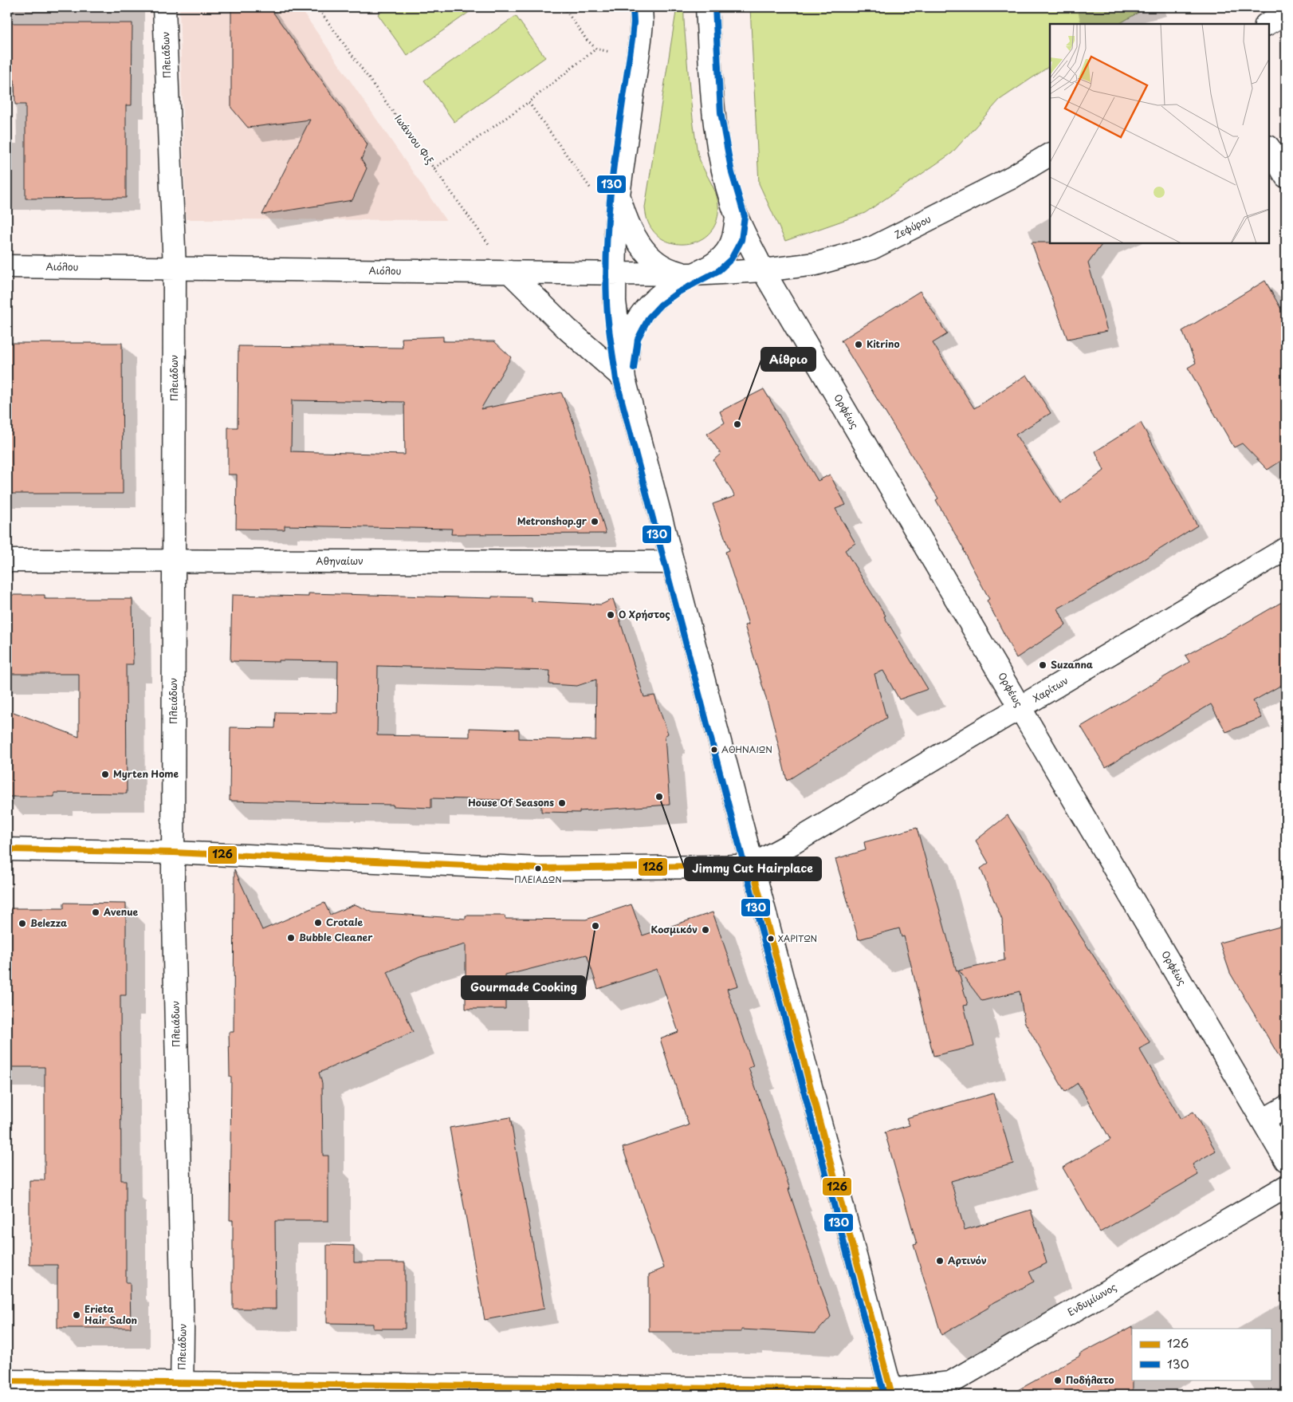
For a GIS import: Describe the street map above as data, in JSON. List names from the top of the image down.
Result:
{
  "streets": {
    "street": [
      "Πλειάδων",
      "Ζεφύρου",
      "Αιόλου",
      "Ορφέως",
      "Αθηναίων",
      "Χαρίτων",
      "Ενδυμίωνος"
    ],
    "path": ["Ιωάννου Φιξ"]
  },
  "crossings": [
    ["Πλειάδων", "Αιόλου"],
    ["Πλειάδων", "Αθηναίων"],
    ["Πλειάδων", "Ενδυμίωνος"],
    ["Ιωάννου Φιξ", "Αιόλου"],
    ["Ζεφύρου", "Αιόλου"],
    ["Ζεφύρου", "Ορφέως"],
    ["Αιόλου", "Ορφέως"],
    ["Ορφέως", "Χαρίτων"]
  ],
  "places": [
    "Kitrino",
    "Αίθριο",
    "Metronshop.gr",
    "Ο Χρήστος",
    "Suzanna",
    "ΑΘΗΝΑΙΩΝ",
    "Myrten Home",
    "Jimmy Cut Hairplace",
    "House Of Seasons",
    "ΠΛΕΙΑΔΩΝ",
    "Avenue",
    "Crotale",
    "Belezza",
    "Gourmade Cooking",
    "Κοσμικόν",
    "Bubble Cleaner",
    "ΧΑΡΙΤΩΝ",
    "Αρτινόν",
    "Erieta Hair Salon",
    "Ποδήλατο"
  ],
  "lines": ["transit line 130", "transit line 126"],
  "legend": ["126", "130"]
}
